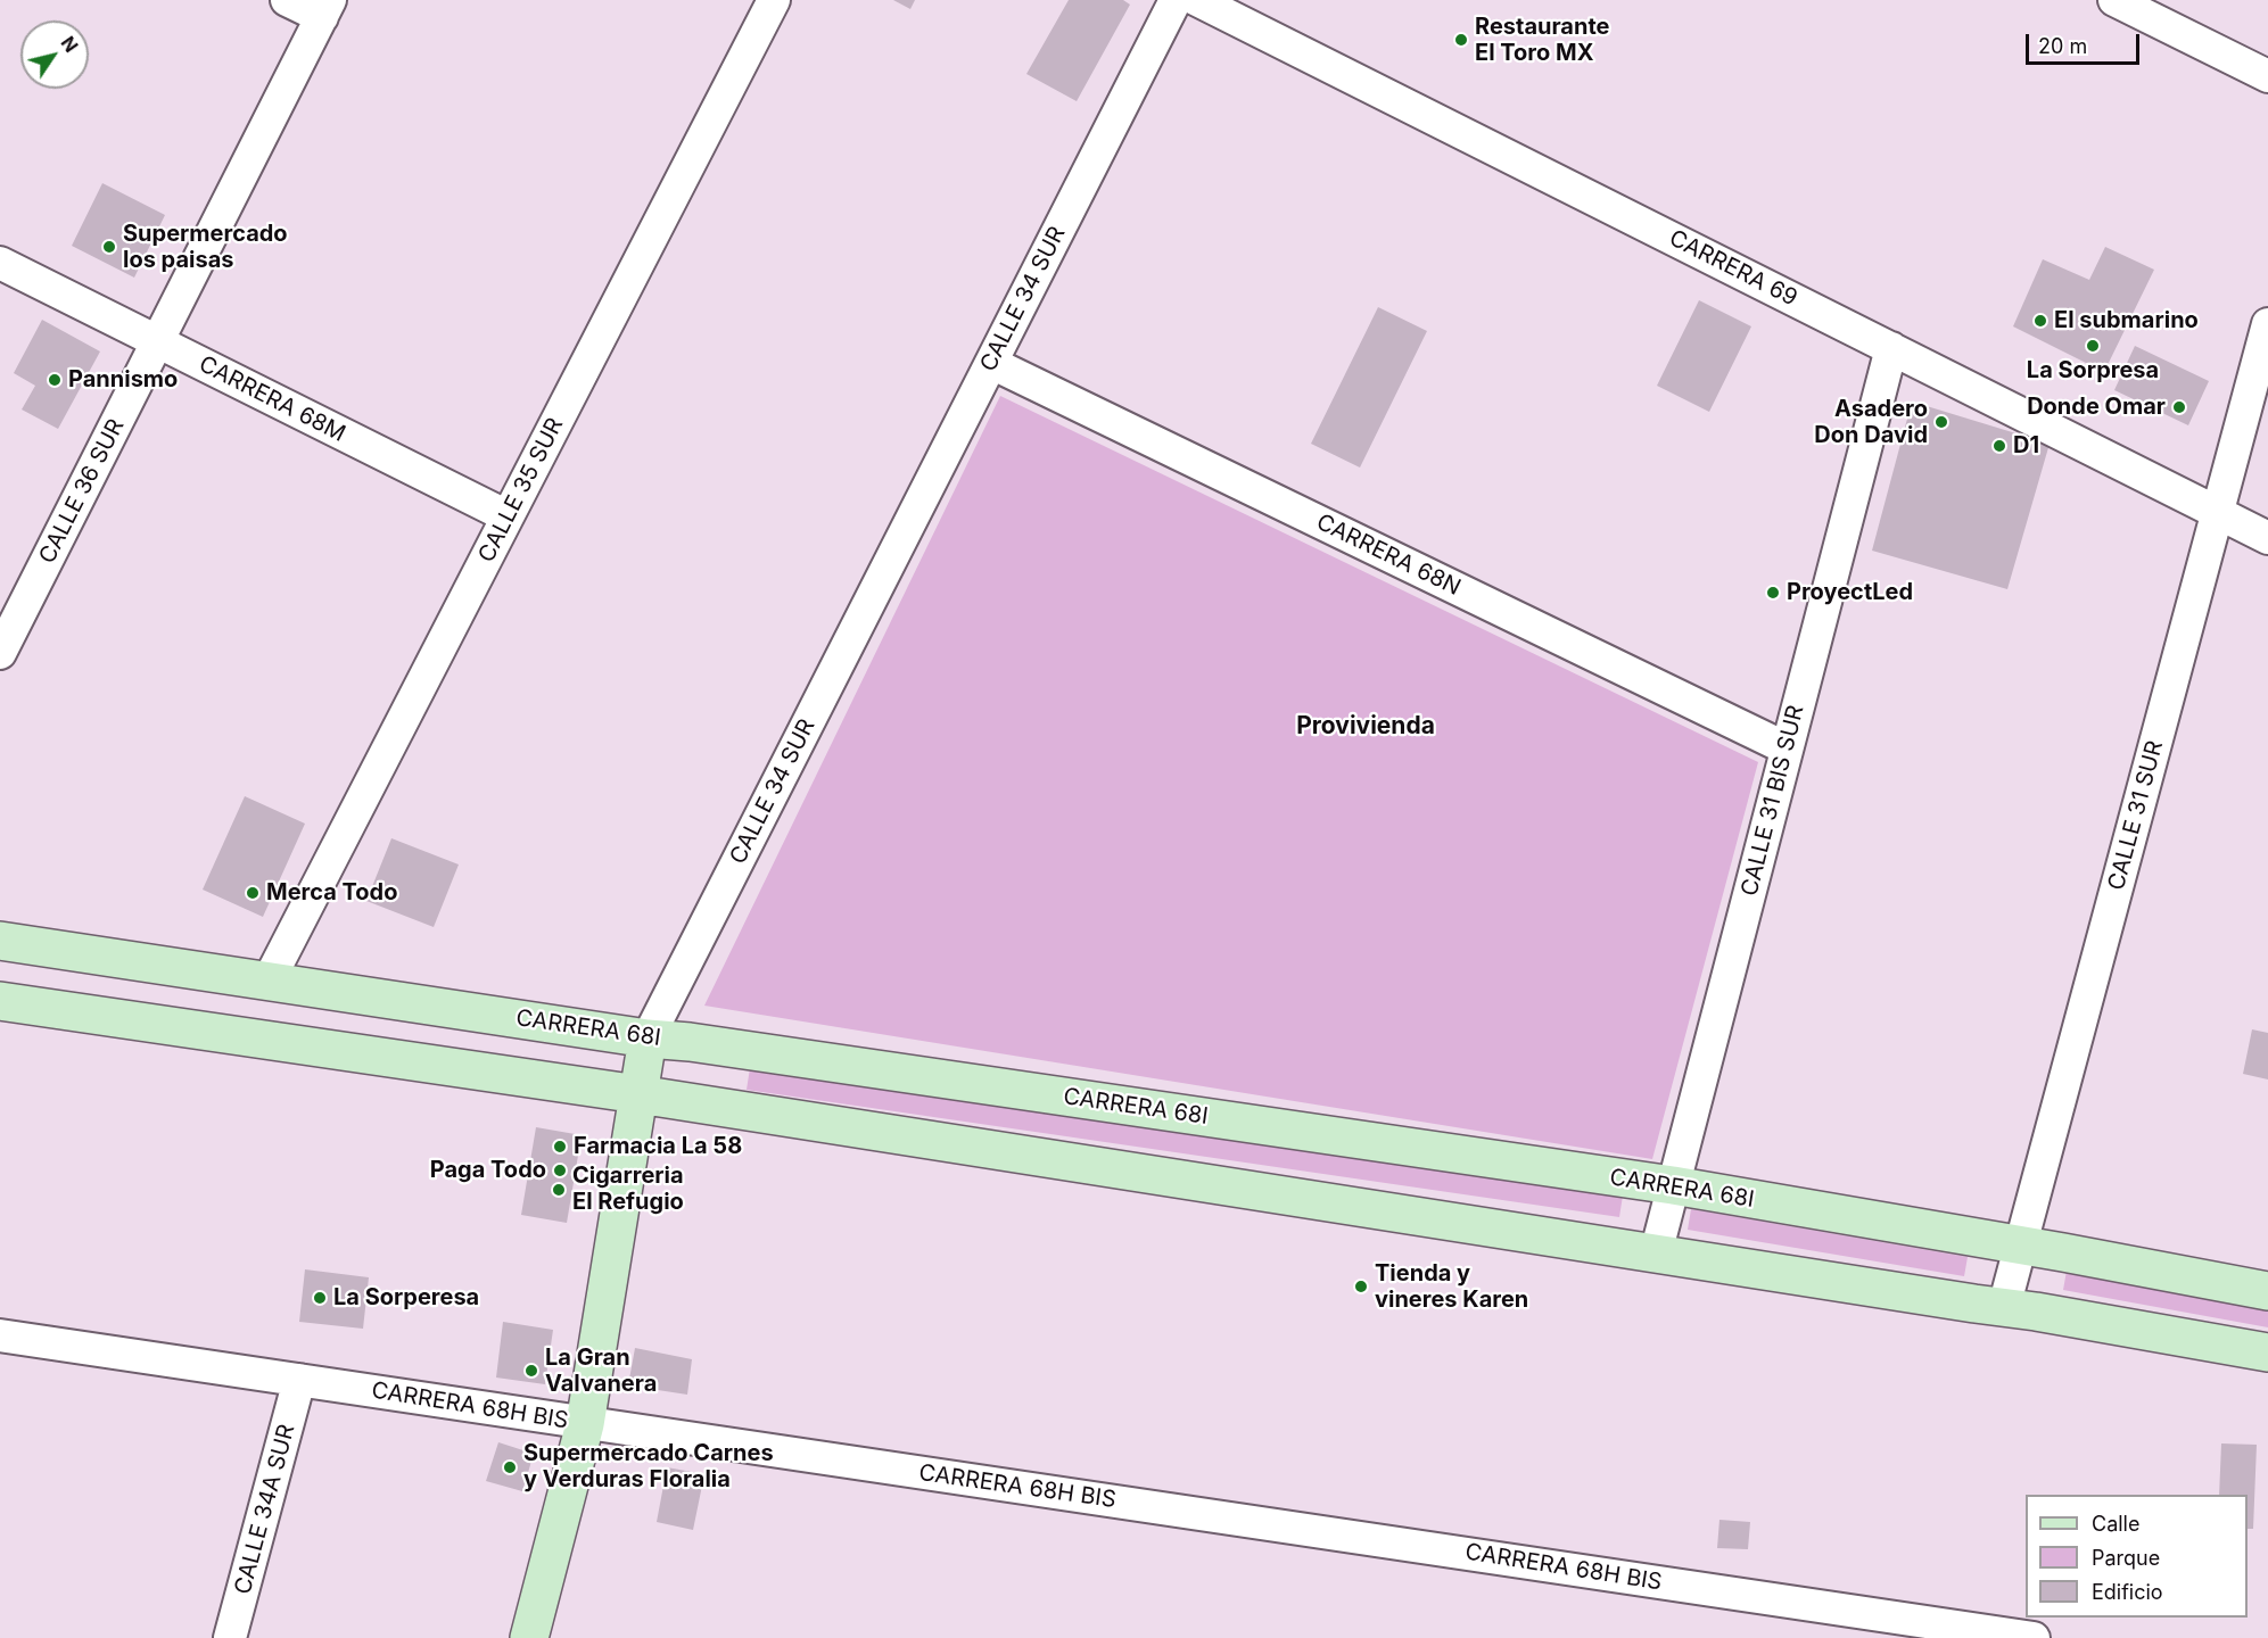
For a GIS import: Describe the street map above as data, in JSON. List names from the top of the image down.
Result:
{
  "streets": {
    "street": [
      "CARRERA 69",
      "CALLE 34 SUR",
      "CARRERA 68M",
      "CALLE 35 SUR",
      "CALLE 36 SUR",
      "CARRERA 68N",
      "CALLE 31 BIS SUR",
      "CALLE 31 SUR",
      "CARRERA 68I",
      "CARRERA 68H BIS",
      "CALLE 34A SUR"
    ]
  },
  "crossings": [
    ["CARRERA 69", "CALLE 31 BIS SUR"],
    ["CARRERA 69", "CALLE 31 SUR"],
    ["CALLE 34 SUR", "CARRERA 68N"],
    ["CALLE 34 SUR", "CARRERA 68I"],
    ["CALLE 34 SUR", "CARRERA 68H BIS"],
    ["CARRERA 68M", "CALLE 35 SUR"],
    ["CARRERA 68M", "CALLE 36 SUR"],
    ["CALLE 35 SUR", "CARRERA 68I"],
    ["CARRERA 68N", "CALLE 31 BIS SUR"],
    ["CALLE 31 BIS SUR", "CARRERA 68I"],
    ["CALLE 31 SUR", "CARRERA 68I"],
    ["CARRERA 68H BIS", "CALLE 34A SUR"]
  ],
  "districts": ["Provivienda"],
  "places": [
    "Restaurante El Toro MX",
    "Supermercado los paisas",
    "El submarino",
    "La Sorpresa",
    "Pannismo",
    "Donde Omar",
    "Asadero Don David",
    "D1",
    "ProyectLed",
    "Merca Todo",
    "Farmacia La 58",
    "Paga Todo",
    "Cigarreria El Refugio",
    "Tienda y vineres Karen",
    "La Sorperesa",
    "La Gran Valvanera",
    "Supermercado Carnes y Verduras Floralia"
  ],
  "legend": ["Calle", "Parque", "Edificio"],
  "scale_bar": "20 m",
  "north": "top right"
}
